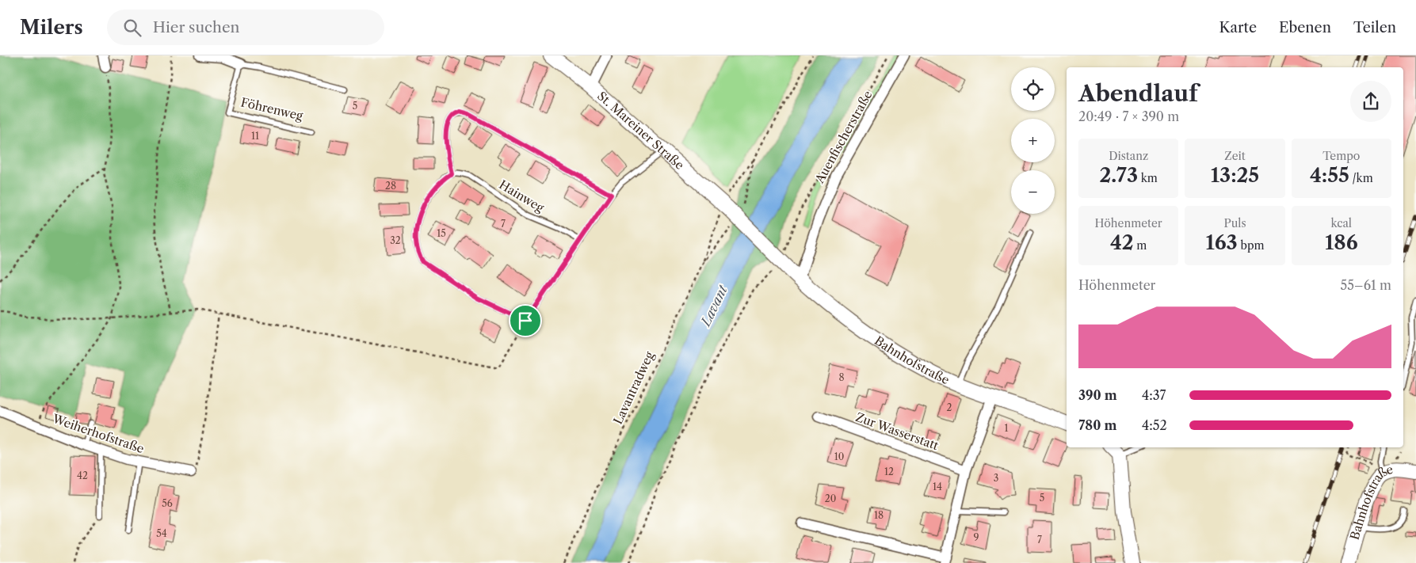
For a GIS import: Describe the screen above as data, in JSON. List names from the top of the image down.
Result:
{
  "streets": {
    "street": [
      "St. Mareiner Straße",
      "Auenfischerstraße",
      "Bahnhofstraße",
      "Zur Wasserstatt",
      "Weiherhofstraße"
    ],
    "lane": ["Föhrenweg", "Hainweg"],
    "path": ["Lavantradweg"]
  },
  "crossings": [
    ["St. Mareiner Straße", "Bahnhofstraße"],
    ["Auenfischerstraße", "Bahnhofstraße"]
  ],
  "water": ["Lavant"],
  "house_numbers": [
    "5",
    "11",
    "28",
    "7",
    "15",
    "32",
    "8",
    "2",
    "1",
    "10",
    "12",
    "42",
    "3",
    "14",
    "5",
    "20",
    "56",
    "18",
    "54",
    "9",
    "7"
  ],
  "page": {
    "header": "Milers",
    "search": "Hier suchen",
    "nav": ["Karte", "Ebenen", "Teilen"],
    "map_buttons": ["+", "−"],
    "heading": ["Abendlauf", "20:49 · 7 × 390 m"],
    "stats": [
      ["Distanz", "2.73 km"],
      ["Zeit", "13:25"],
      ["Tempo", "4:55 /km"],
      ["Höhenmeter", "42 m"],
      ["Puls", "163 bpm"],
      ["kcal", "186"]
    ],
    "chart": ["Höhenmeter", "55–61 m"],
    "list": [
      {
        "name": "390 m",
        "note": "4:37"
      },
      {
        "name": "780 m",
        "note": "4:52"
      }
    ]
  }
}
